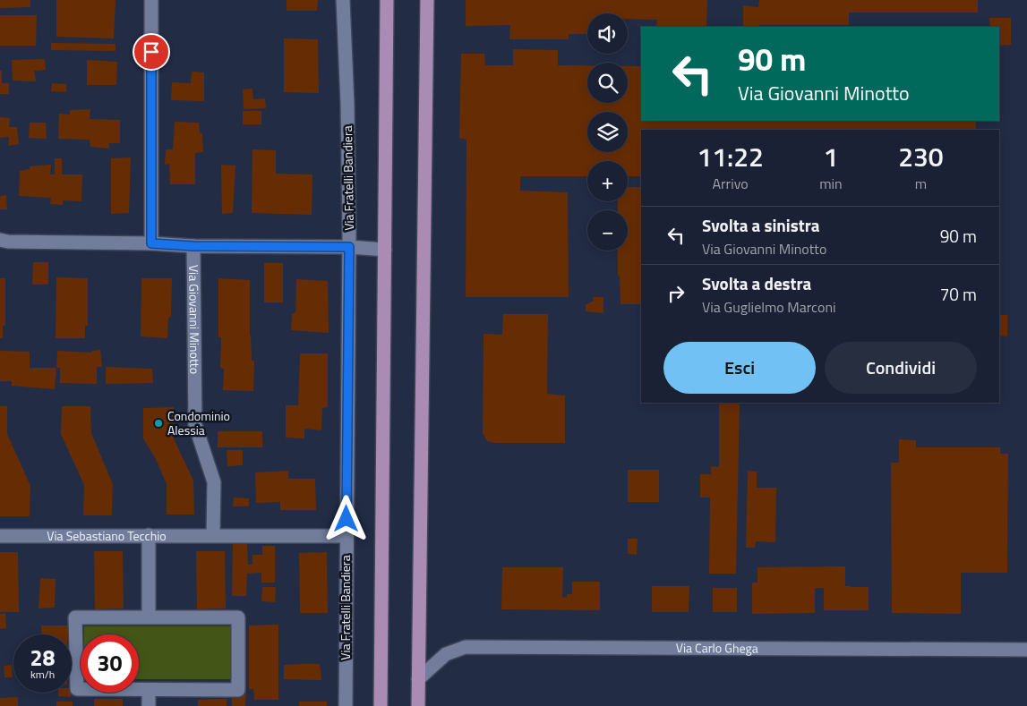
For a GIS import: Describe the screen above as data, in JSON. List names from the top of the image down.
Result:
{
  "streets": {
    "street": [
      "Via Fratelli Bandiera",
      "Via Giovanni Minotto",
      "Via Sebastiano Tecchio",
      "Via Carlo Ghega"
    ]
  },
  "crossings": [
    ["Via Fratelli Bandiera", "Via Sebastiano Tecchio"],
    ["Via Giovanni Minotto", "Via Sebastiano Tecchio"]
  ],
  "places": ["Condominio Alessia"],
  "page": {
    "map_buttons": ["+", "−"],
    "turn": ["90 m", "Via Giovanni Minotto"],
    "eta": [
      "11:22",
      "Arrivo",
      "1",
      "min",
      "230",
      "m"
    ],
    "list": [
      {
        "name": "Svolta a sinistra",
        "note": "Via Giovanni Minotto",
        "value": "90 m"
      },
      {
        "name": "Svolta a destra",
        "note": "Via Guglielmo Marconi",
        "value": "70 m"
      }
    ],
    "buttons": ["Esci", "Condividi"],
    "speed": "28 km/h",
    "limit": "30"
  }
}
